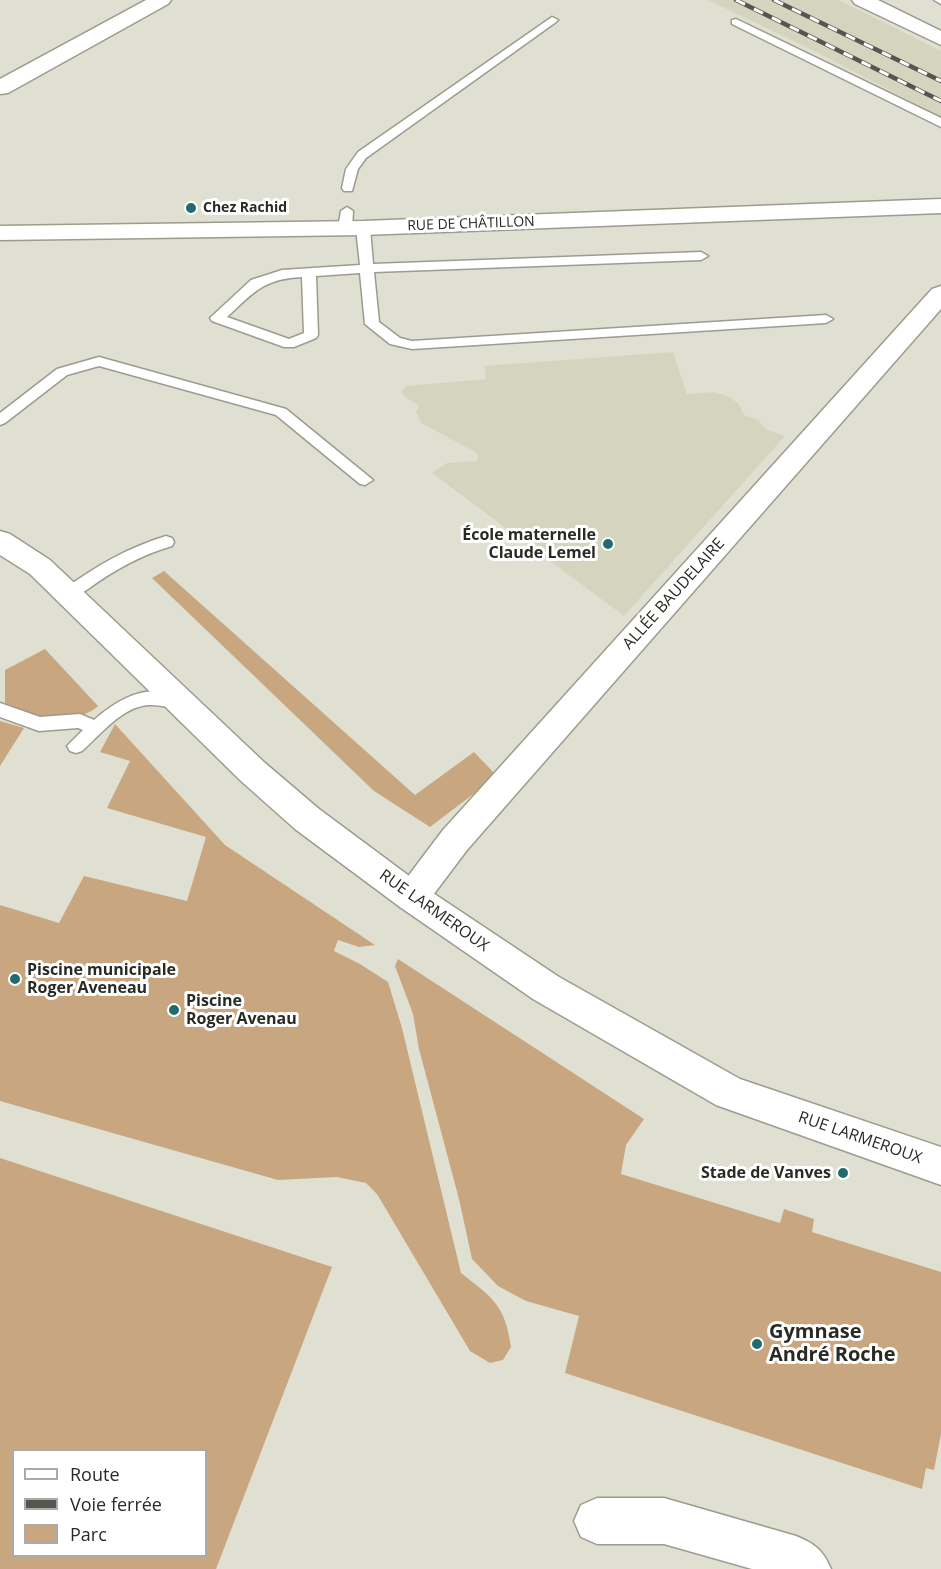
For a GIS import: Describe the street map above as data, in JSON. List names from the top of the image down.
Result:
{
  "streets": {
    "street": ["RUE DE CHÂTILLON", "ALLÉE BAUDELAIRE", "RUE LARMEROUX"]
  },
  "crossings": [
    ["ALLÉE BAUDELAIRE", "RUE LARMEROUX"]
  ],
  "places": [
    "Chez Rachid",
    "École maternelle Claude Lemel",
    "Piscine municipale Roger Aveneau",
    "Piscine Roger Avenau",
    "Stade de Vanves",
    "Gymnase André Roche"
  ],
  "legend": ["Route", "Voie ferrée", "Parc"]
}
